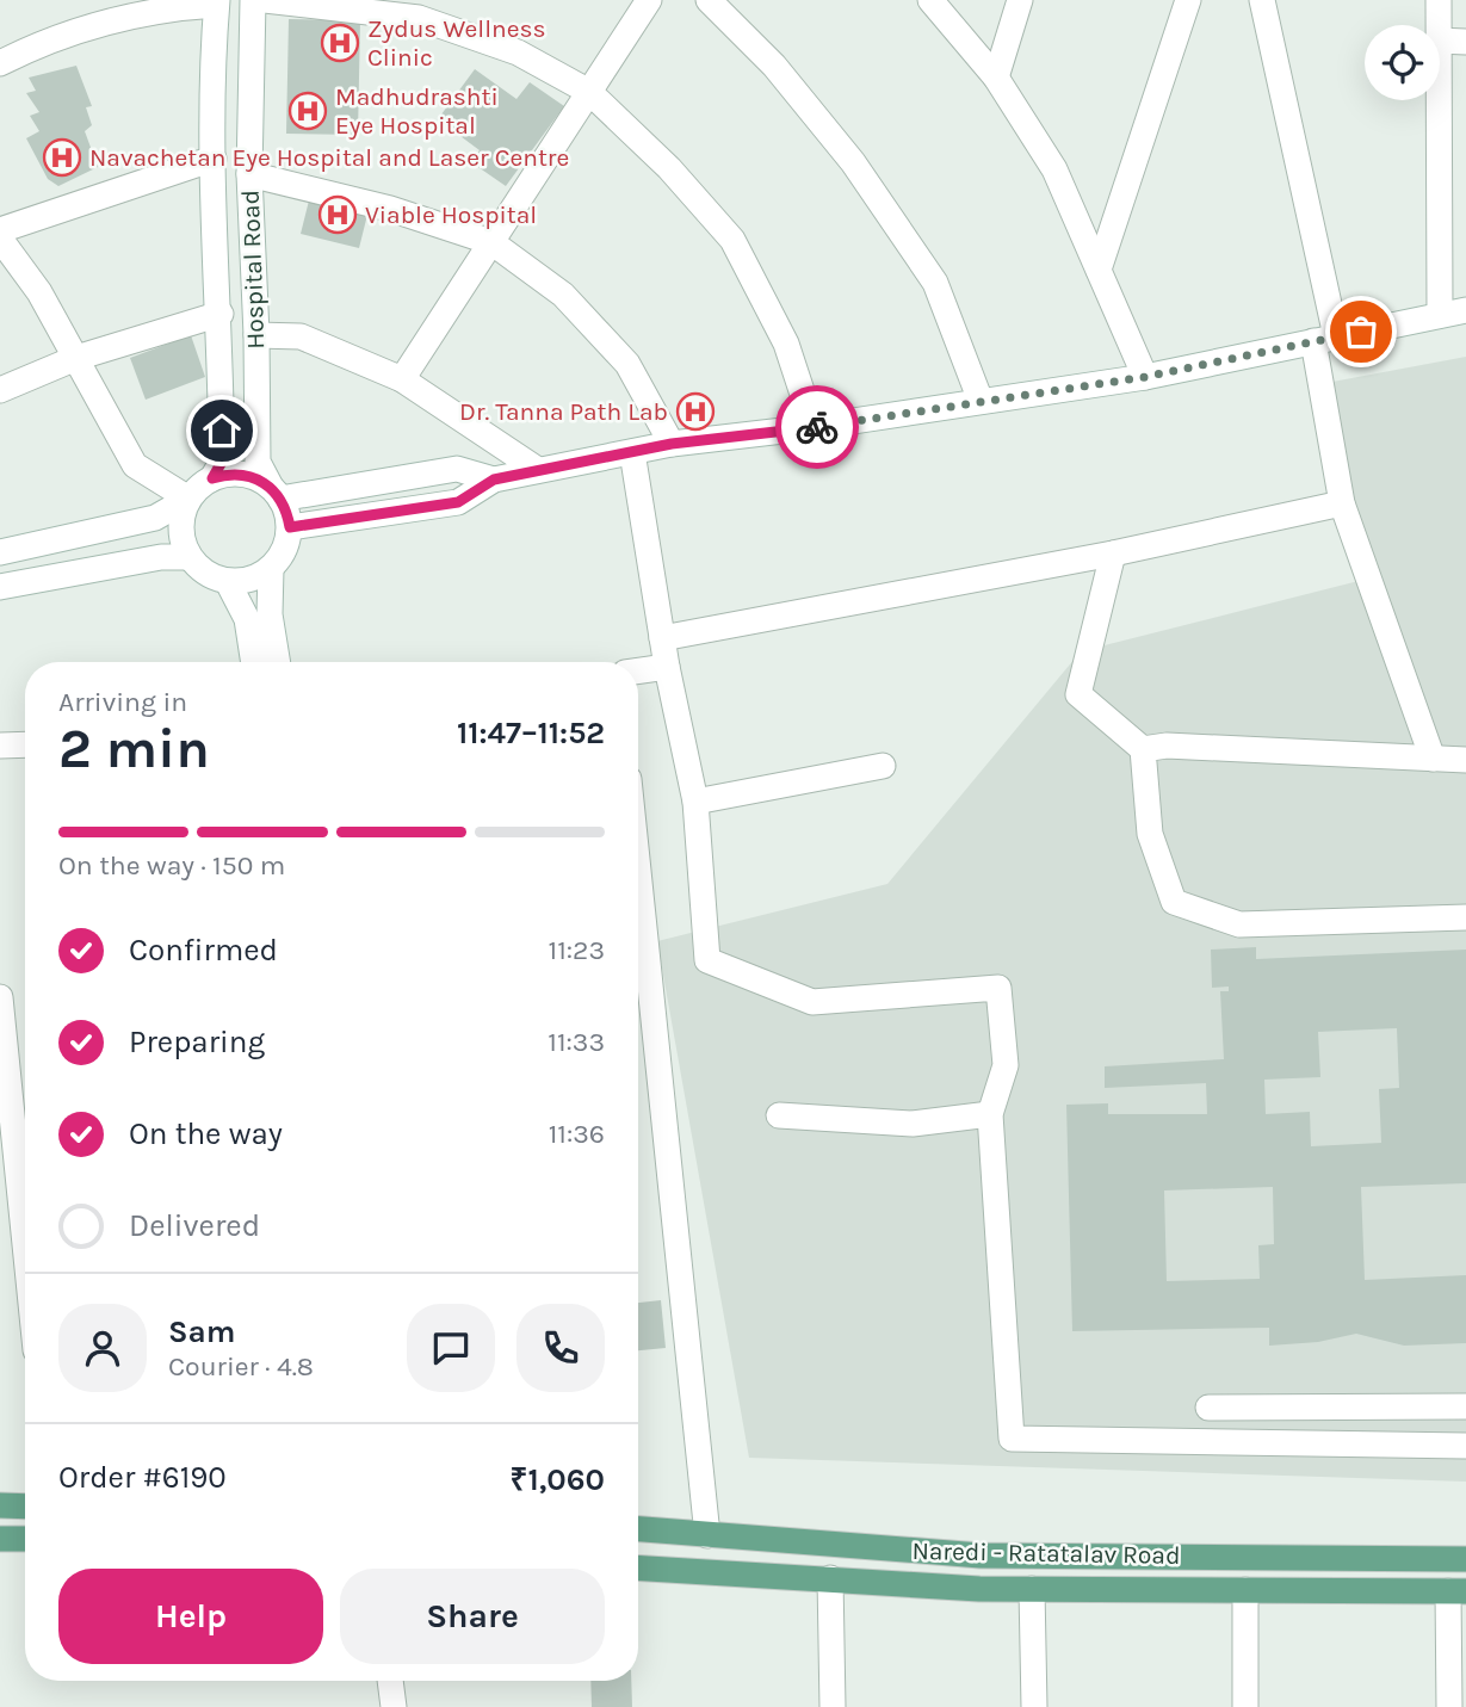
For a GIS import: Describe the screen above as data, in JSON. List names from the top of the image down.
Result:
{
  "streets": {
    "main road": ["Naredi - Ratatalav Road"],
    "street": ["Hospital Road"]
  },
  "places": {
    "hospital": [
      "Zydus Wellness Clinic",
      "Madhudrashti Eye Hospital",
      "Navachetan Eye Hospital and Laser Centre",
      "Viable Hospital",
      "Dr. Tanna Path Lab"
    ]
  },
  "page": {
    "heading": ["2 min", "Arriving in", "11:47–11:52"],
    "panel": [
      "Sam",
      "Courier · 4.8",
      "Order #6190",
      "₹1,060"
    ],
    "bar": "On the way · 150 m",
    "list": [
      ["Confirmed", "11:23"],
      ["Preparing", "11:33"],
      ["On the way", "11:36"],
      "Delivered"
    ],
    "buttons": ["Help", "Share"]
  }
}
